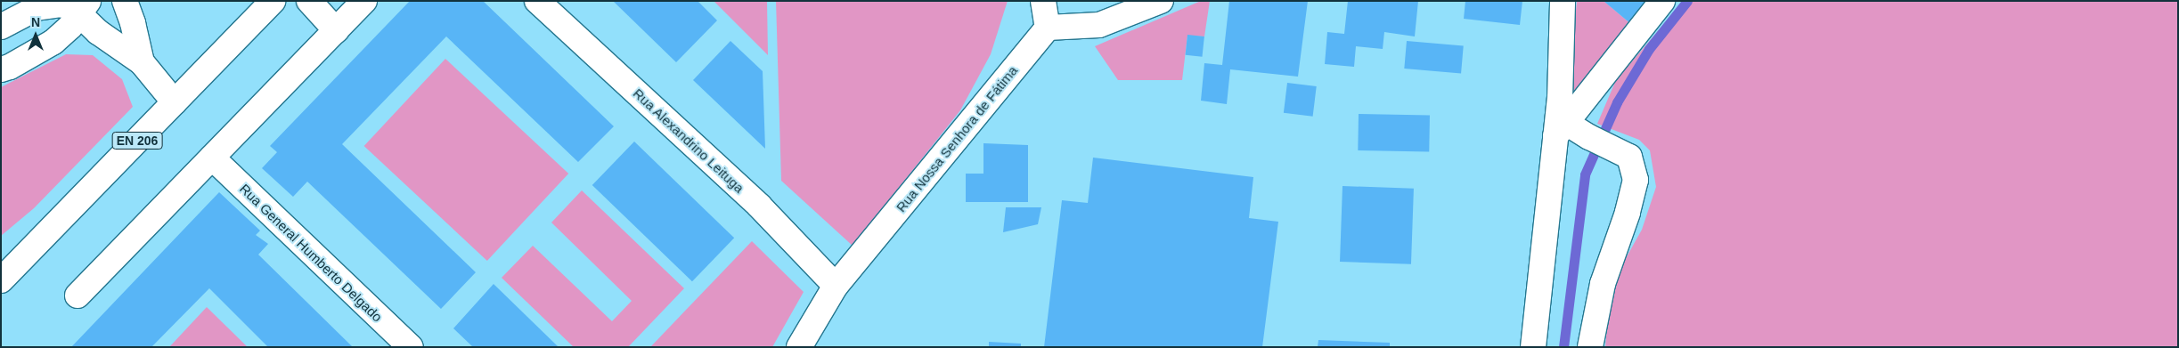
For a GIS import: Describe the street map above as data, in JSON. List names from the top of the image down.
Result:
{
  "streets": {
    "street": [
      "Rua Nossa Senhora de Fátima",
      "EN 206",
      "Rua Alexandrino Leituga",
      "Rua General Humberto Delgado"
    ]
  },
  "crossings": [
    ["Rua Nossa Senhora de Fátima", "Rua Alexandrino Leituga"]
  ],
  "north": "top"
}
